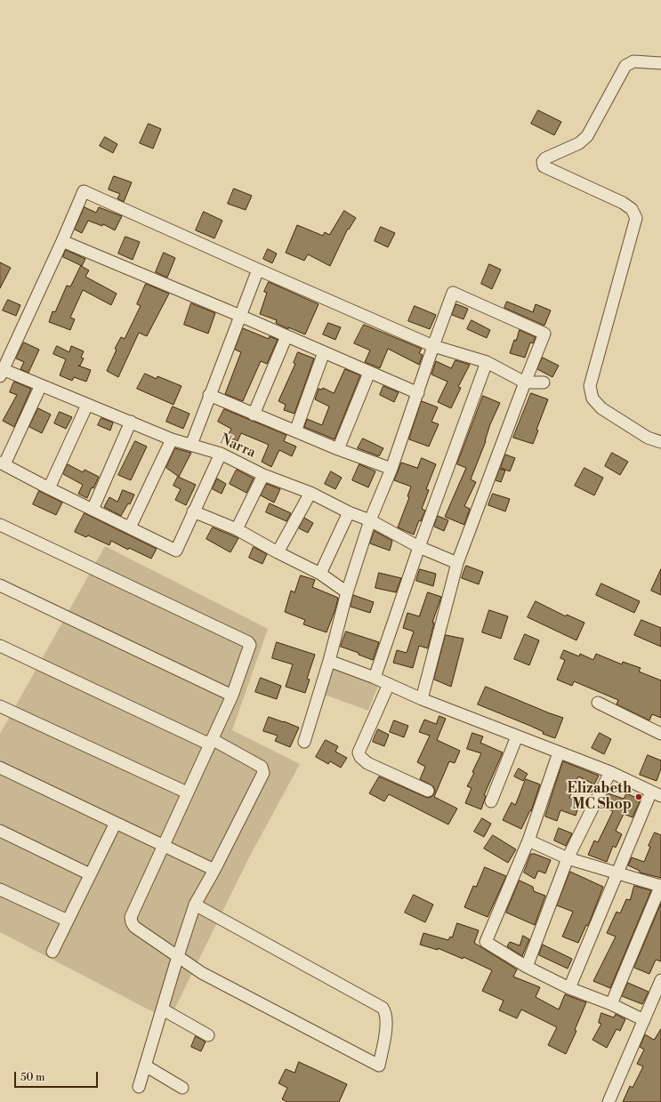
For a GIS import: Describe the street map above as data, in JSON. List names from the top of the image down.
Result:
{
  "streets": {
    "street": ["Narra"]
  },
  "places": ["Elizabeth MC Shop"],
  "scale_bar": "50 m"
}
